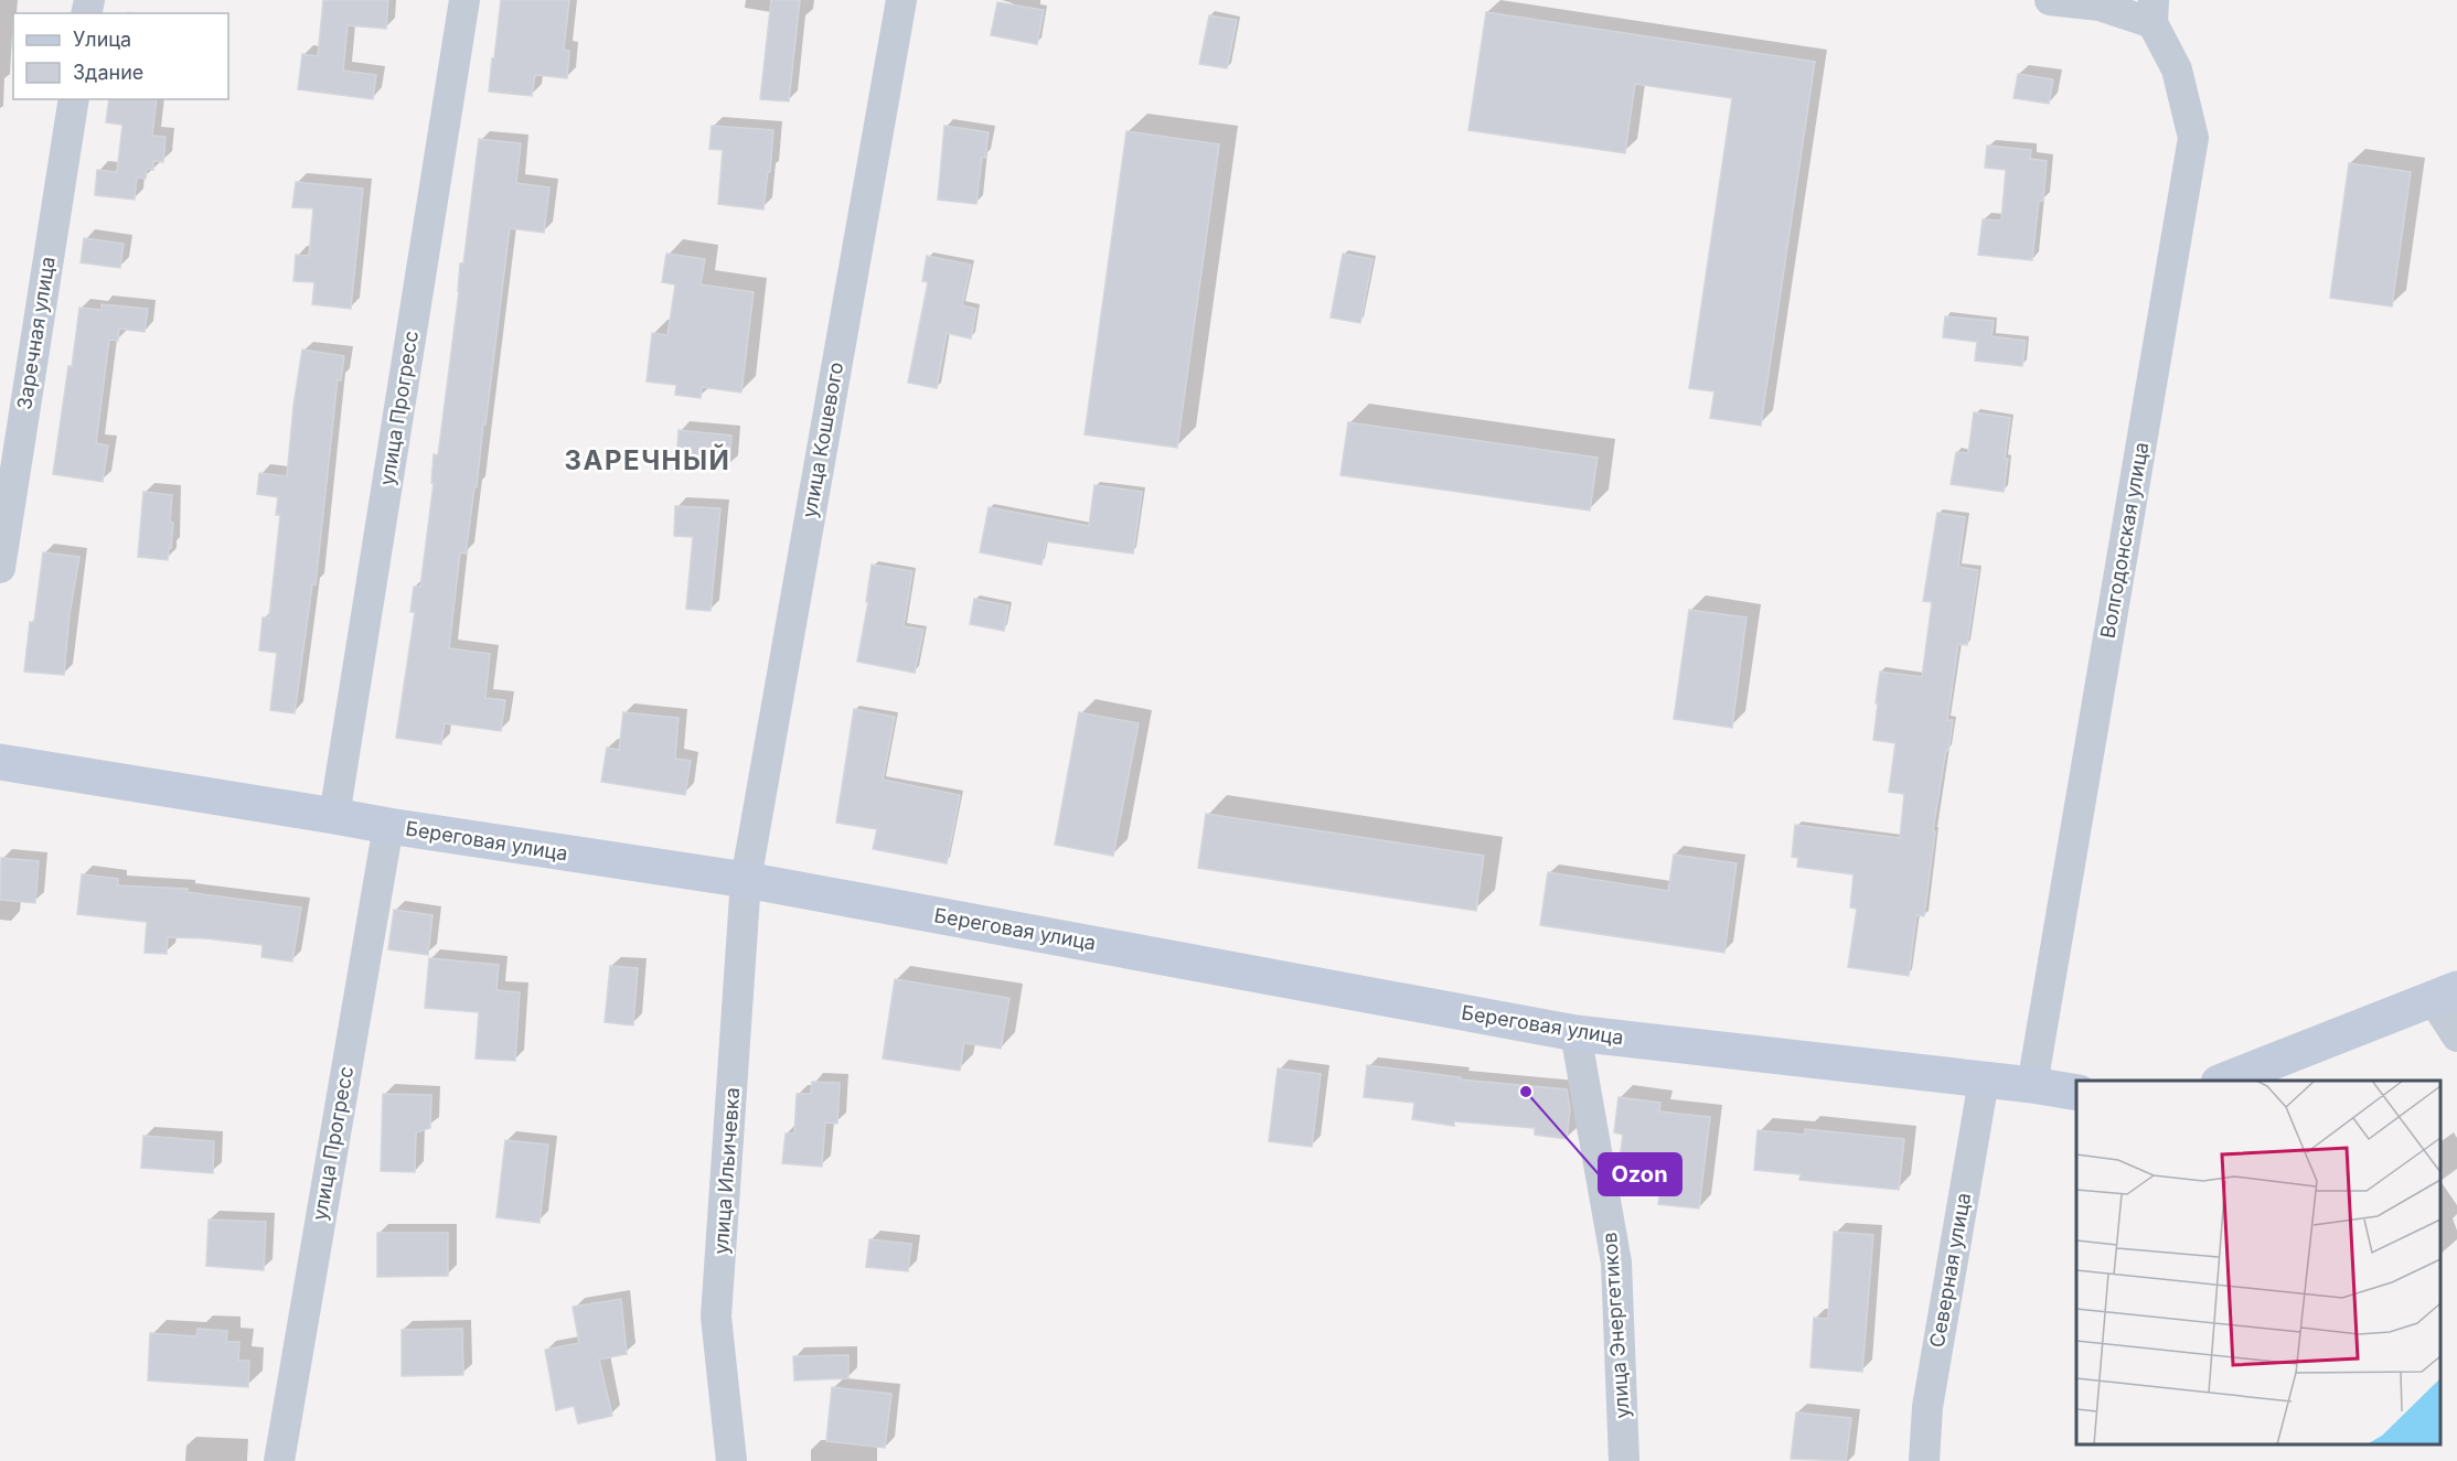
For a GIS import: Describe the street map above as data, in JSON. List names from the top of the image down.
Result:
{
  "streets": {
    "main road": ["Береговая улица"],
    "street": [
      "Заречная улица",
      "улица Прогресс",
      "улица Кошевого",
      "Волгодонская улица",
      "улица Ильичевка",
      "Северная улица",
      "улица Энергетиков"
    ]
  },
  "crossings": [
    ["улица Прогресс", "Береговая улица"],
    ["улица Кошевого", "Береговая улица"],
    ["улица Кошевого", "улица Ильичевка"],
    ["Волгодонская улица", "Береговая улица"],
    ["Береговая улица", "улица Ильичевка"],
    ["Береговая улица", "Северная улица"],
    ["Береговая улица", "улица Энергетиков"]
  ],
  "districts": ["ЗАРЕЧНЫЙ"],
  "places": ["Ozon"],
  "legend": ["Улица", "Здание"]
}
